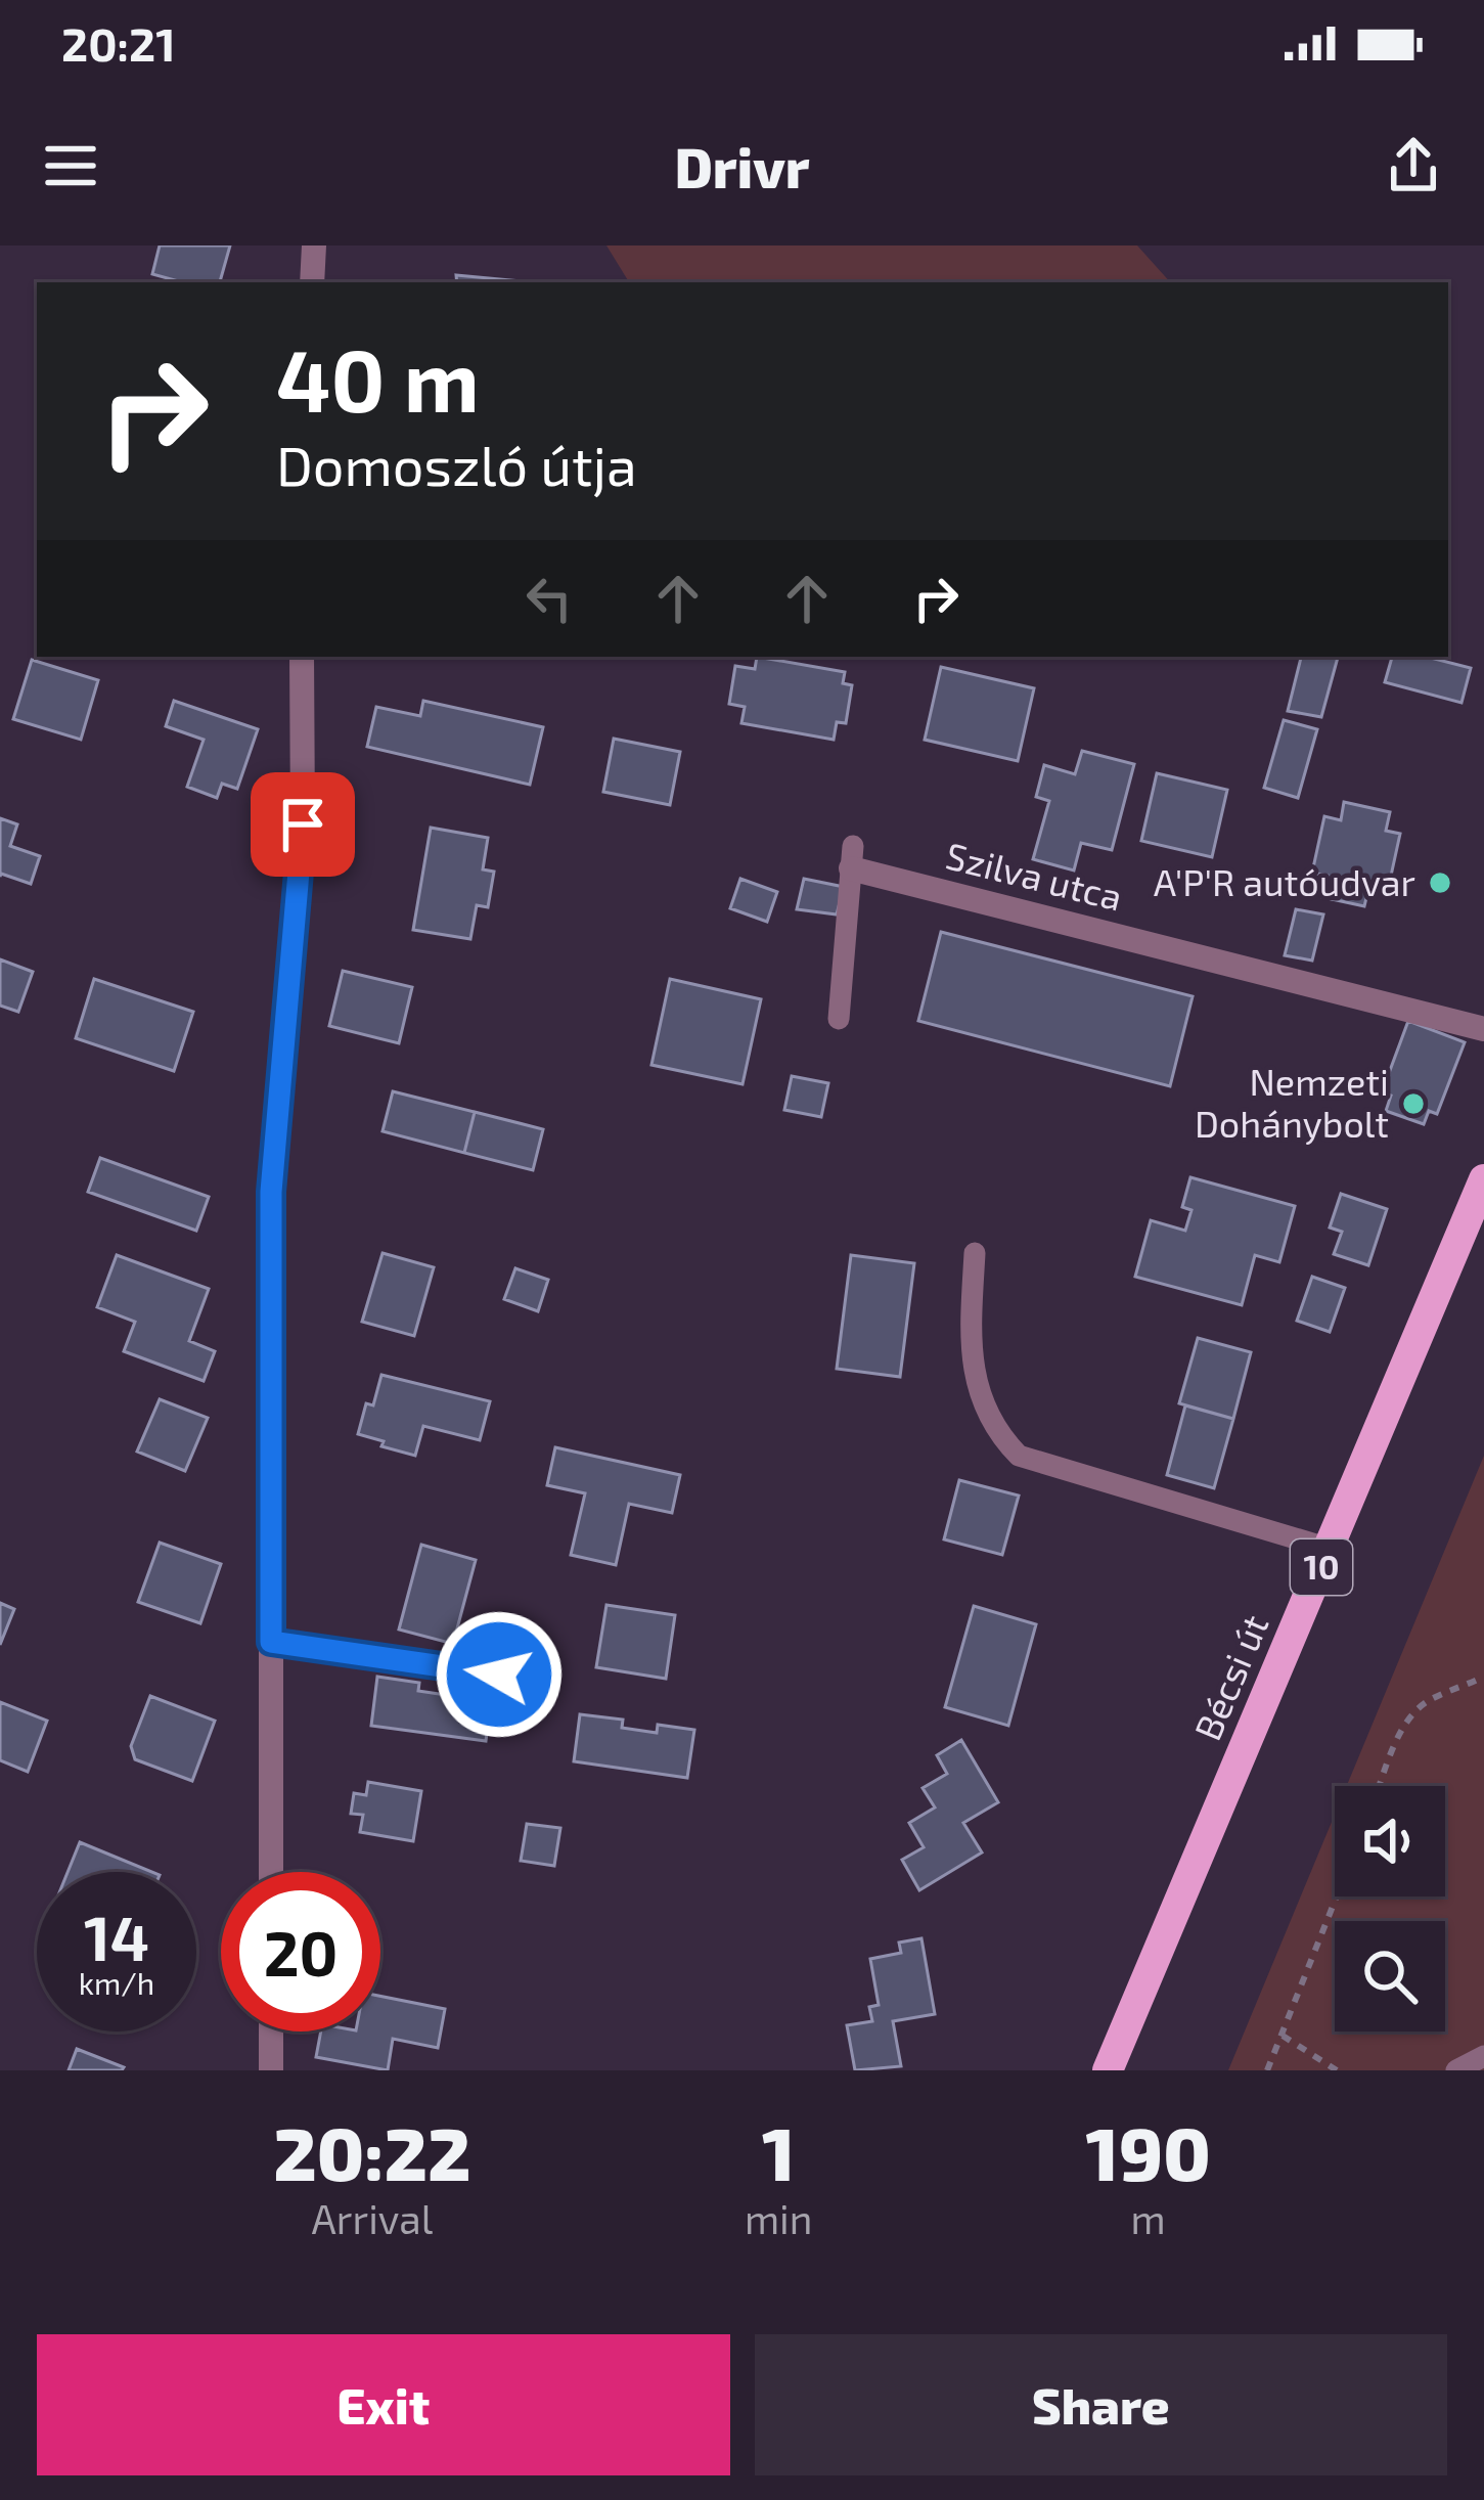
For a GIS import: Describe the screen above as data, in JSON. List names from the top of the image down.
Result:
{
  "streets": {
    "main road": ["10", "Bécsi út"],
    "street": ["Szilva utca"]
  },
  "places": ["A'P'R autóudvar", "Nemzeti Dohánybolt"],
  "page": {
    "status": "20:21",
    "header": "Drivr",
    "turn": ["40 m", "Domoszló útja"],
    "speed": "14 km/h",
    "limit": "20",
    "eta": [
      "20:22",
      "Arrival",
      "1",
      "min",
      "190",
      "m"
    ],
    "buttons": ["Exit", "Share"]
  }
}
